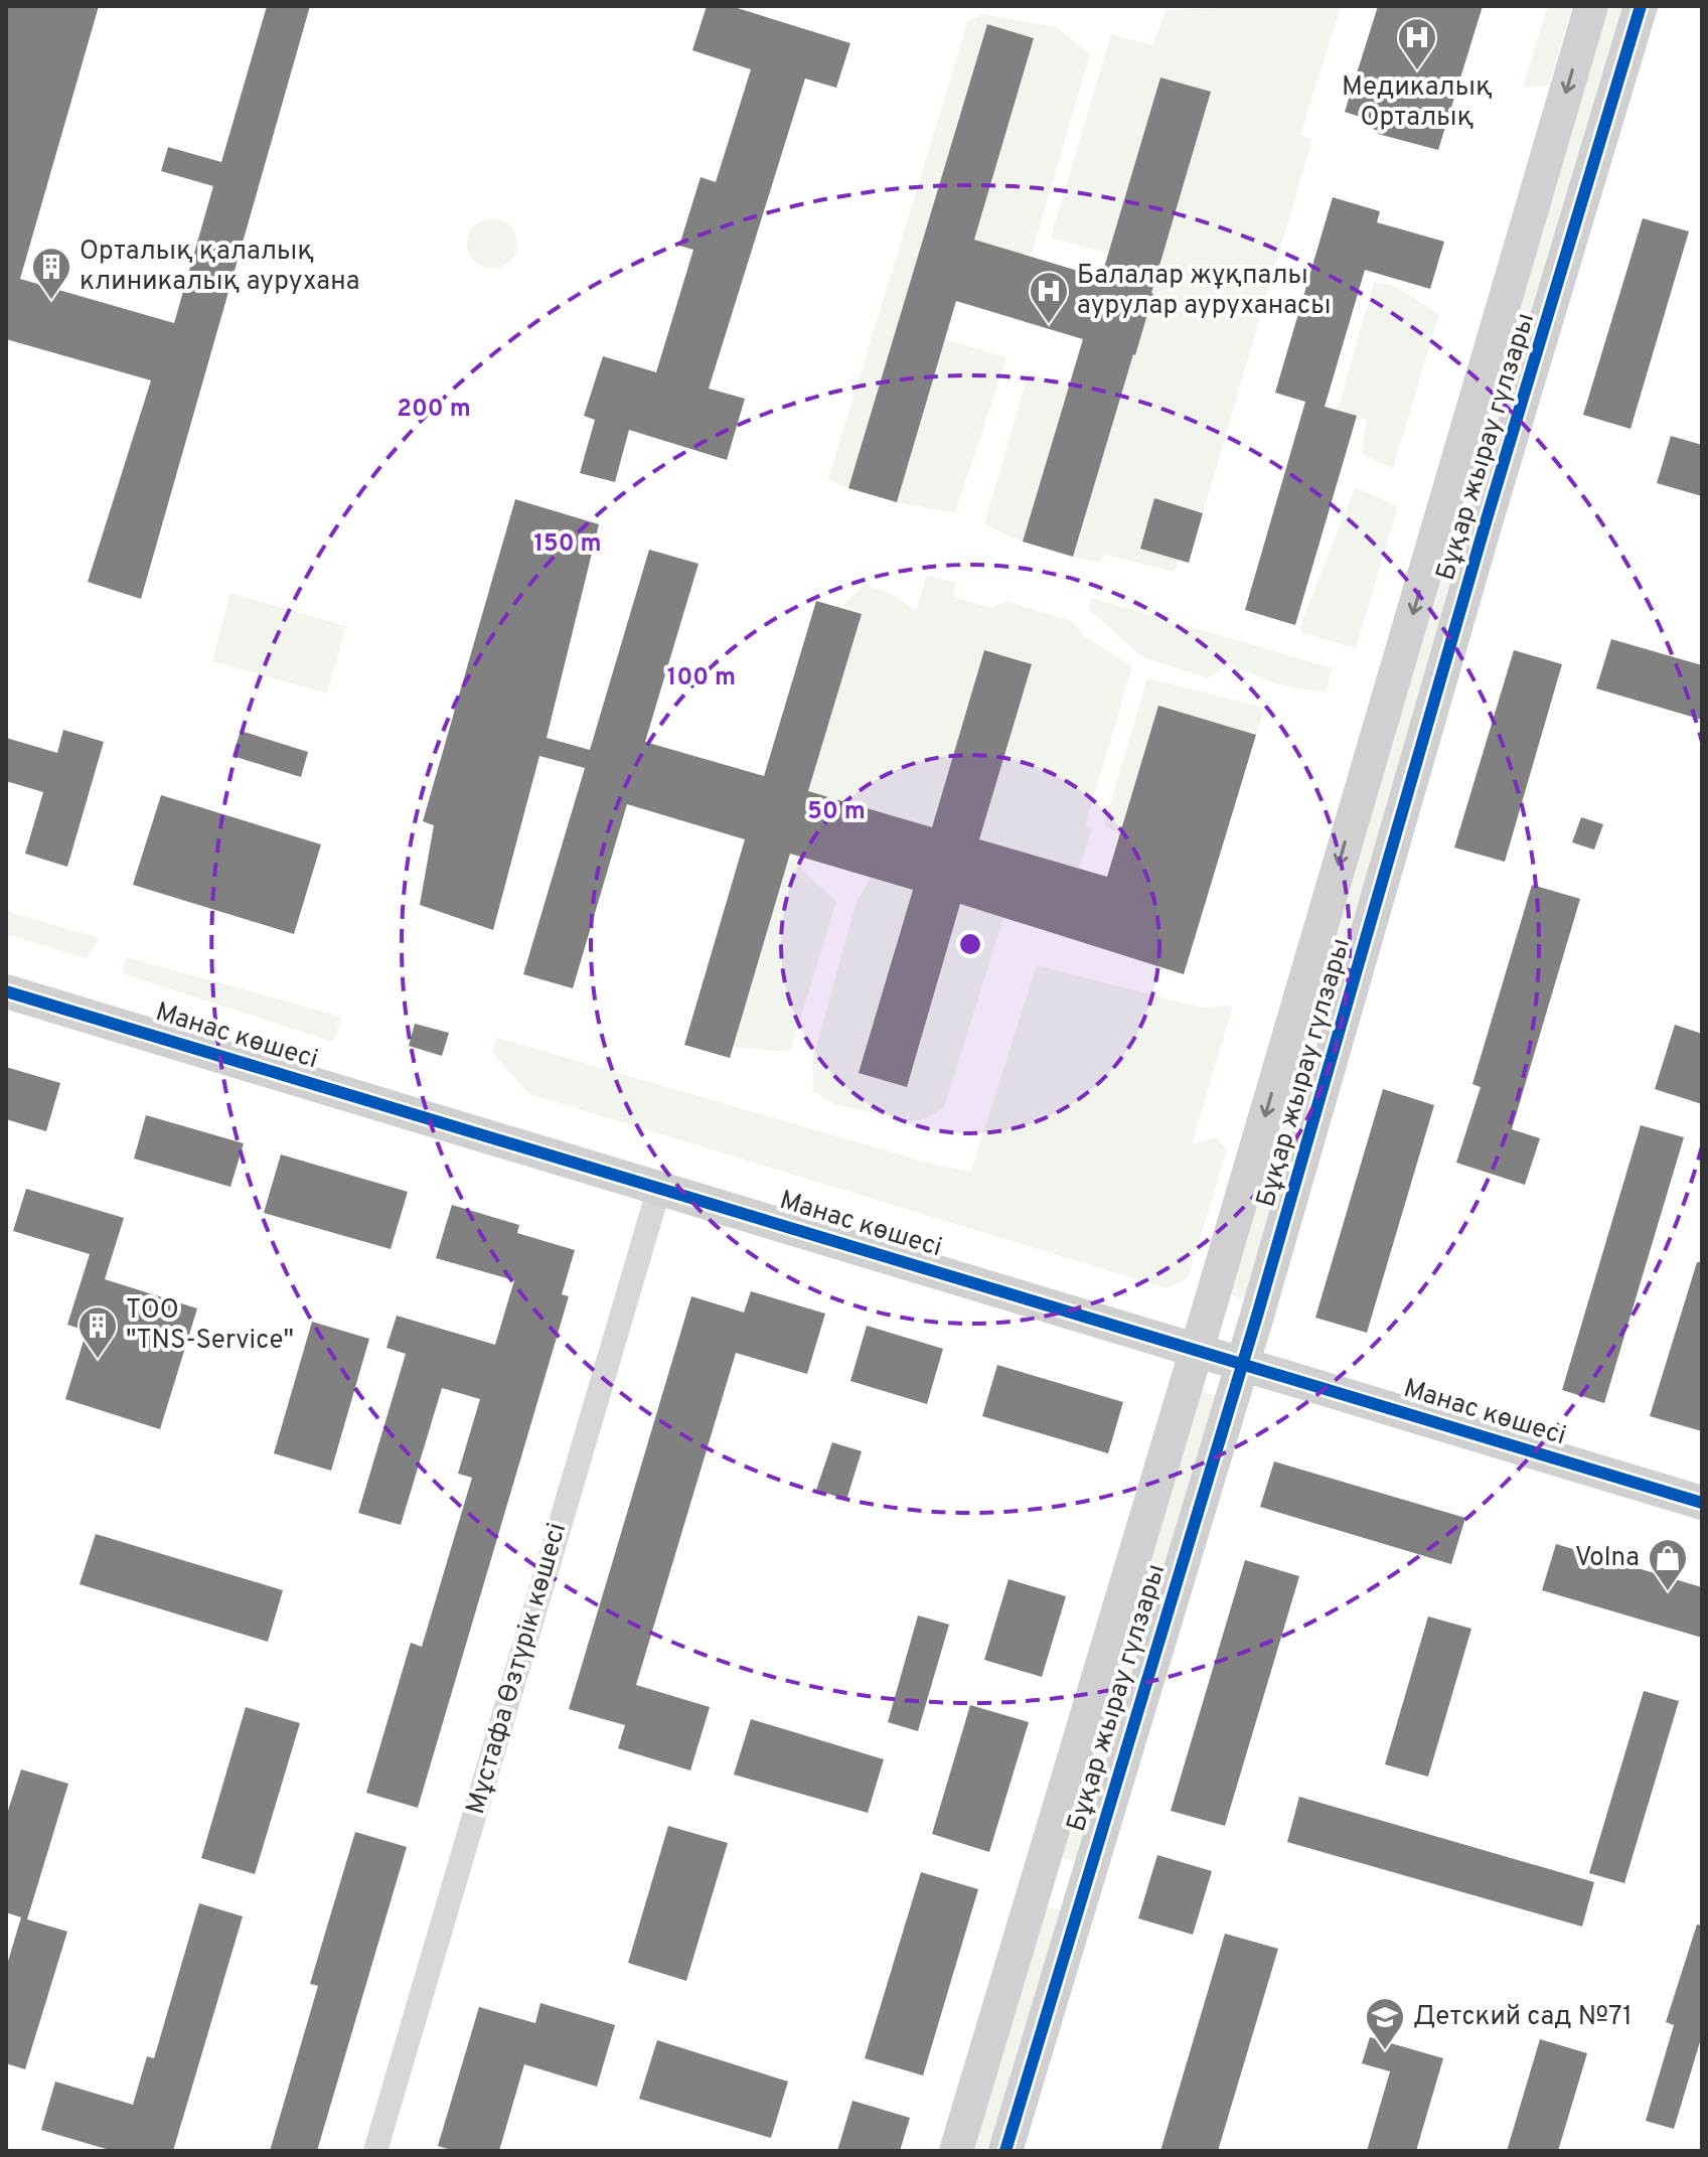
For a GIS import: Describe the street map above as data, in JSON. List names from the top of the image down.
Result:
{
  "streets": {
    "street": ["Бұқар жырау гүлзары", "Манас көшесі", "Мұстафа Өзтүрік көшесі"]
  },
  "crossings": [
    ["Бұқар жырау гүлзары", "Манас көшесі"],
    ["Манас көшесі", "Мұстафа Өзтүрік көшесі"]
  ],
  "places": {
    "hospital": ["Медикалық Орталық", "Балалар жұқпалы аурулар ауруханасы"],
    "building": ["Орталық қалалық клиникалық аурухана", "ТОО \"TNS-Service\""],
    "shop": ["Volna"],
    "school or university": ["Детский сад №71"]
  },
  "rings": [
    "200 m",
    "150 m",
    "100 m",
    "50 m"
  ]
}
